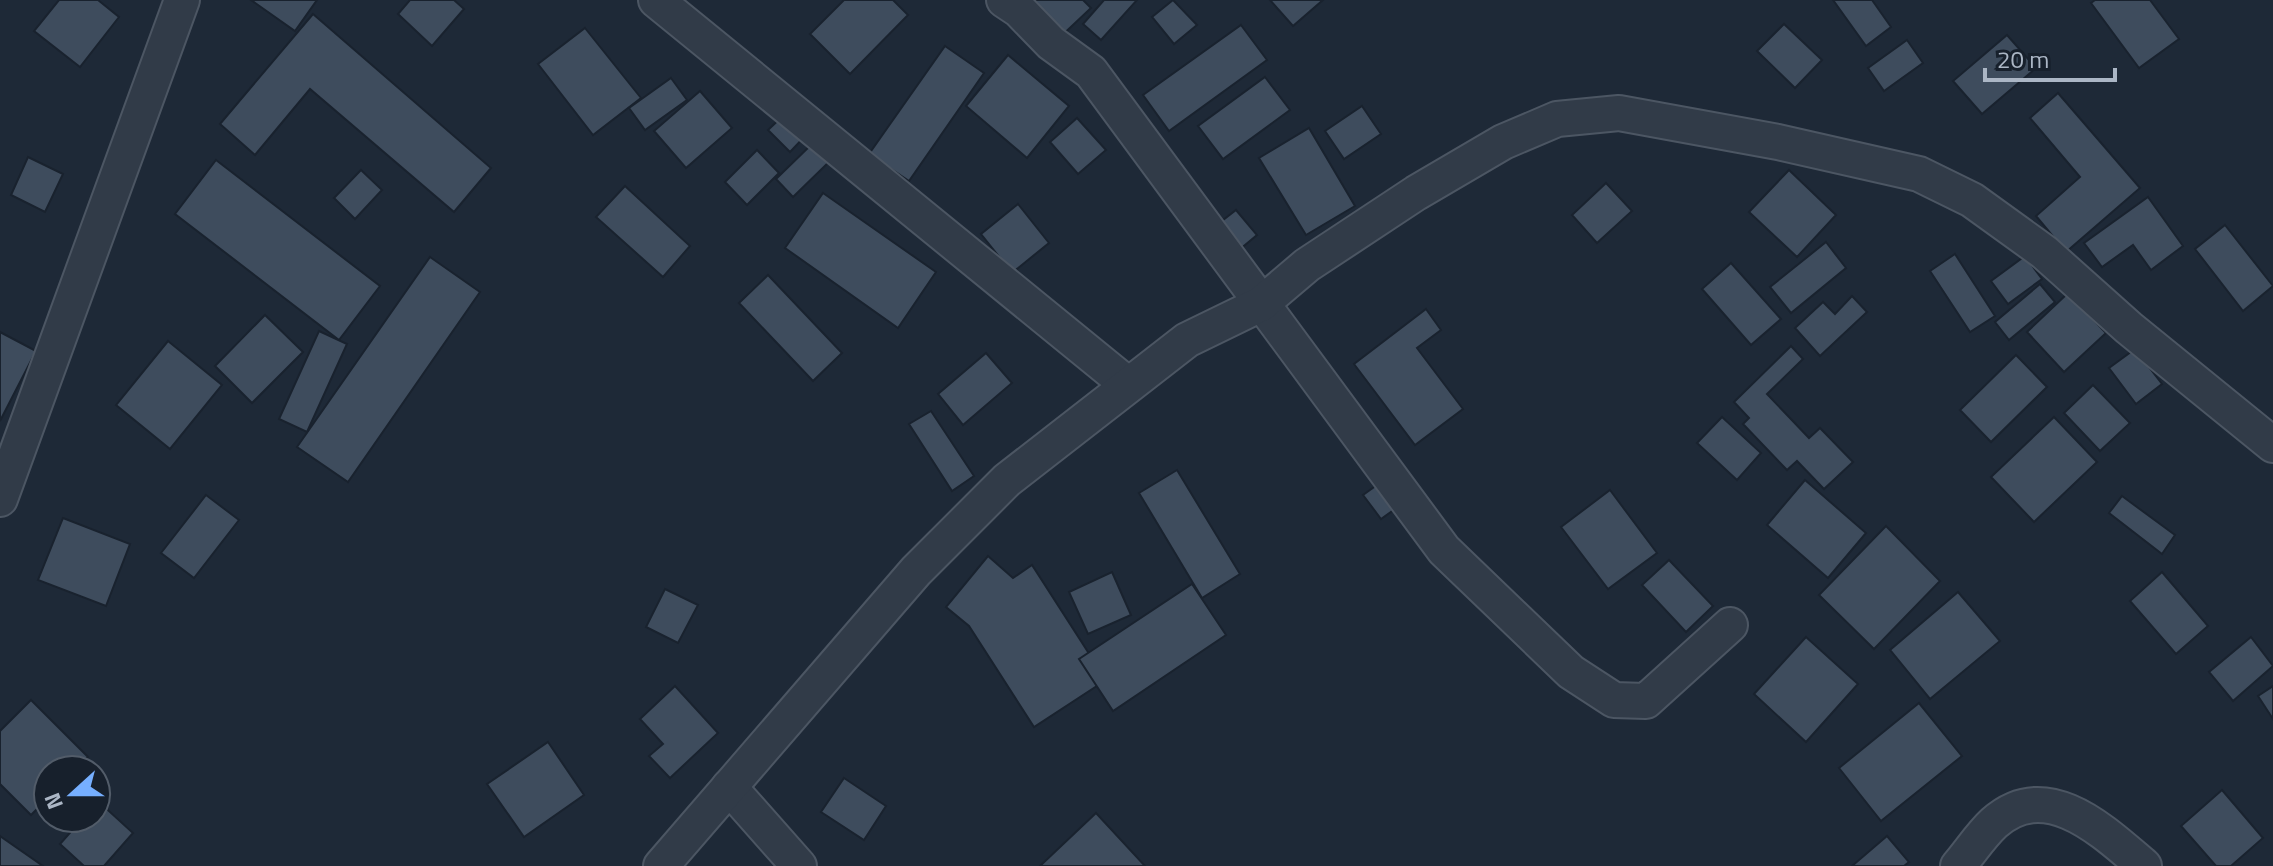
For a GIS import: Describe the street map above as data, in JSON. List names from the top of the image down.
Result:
{
  "scale_bar": "20 m",
  "north": "left"
}
